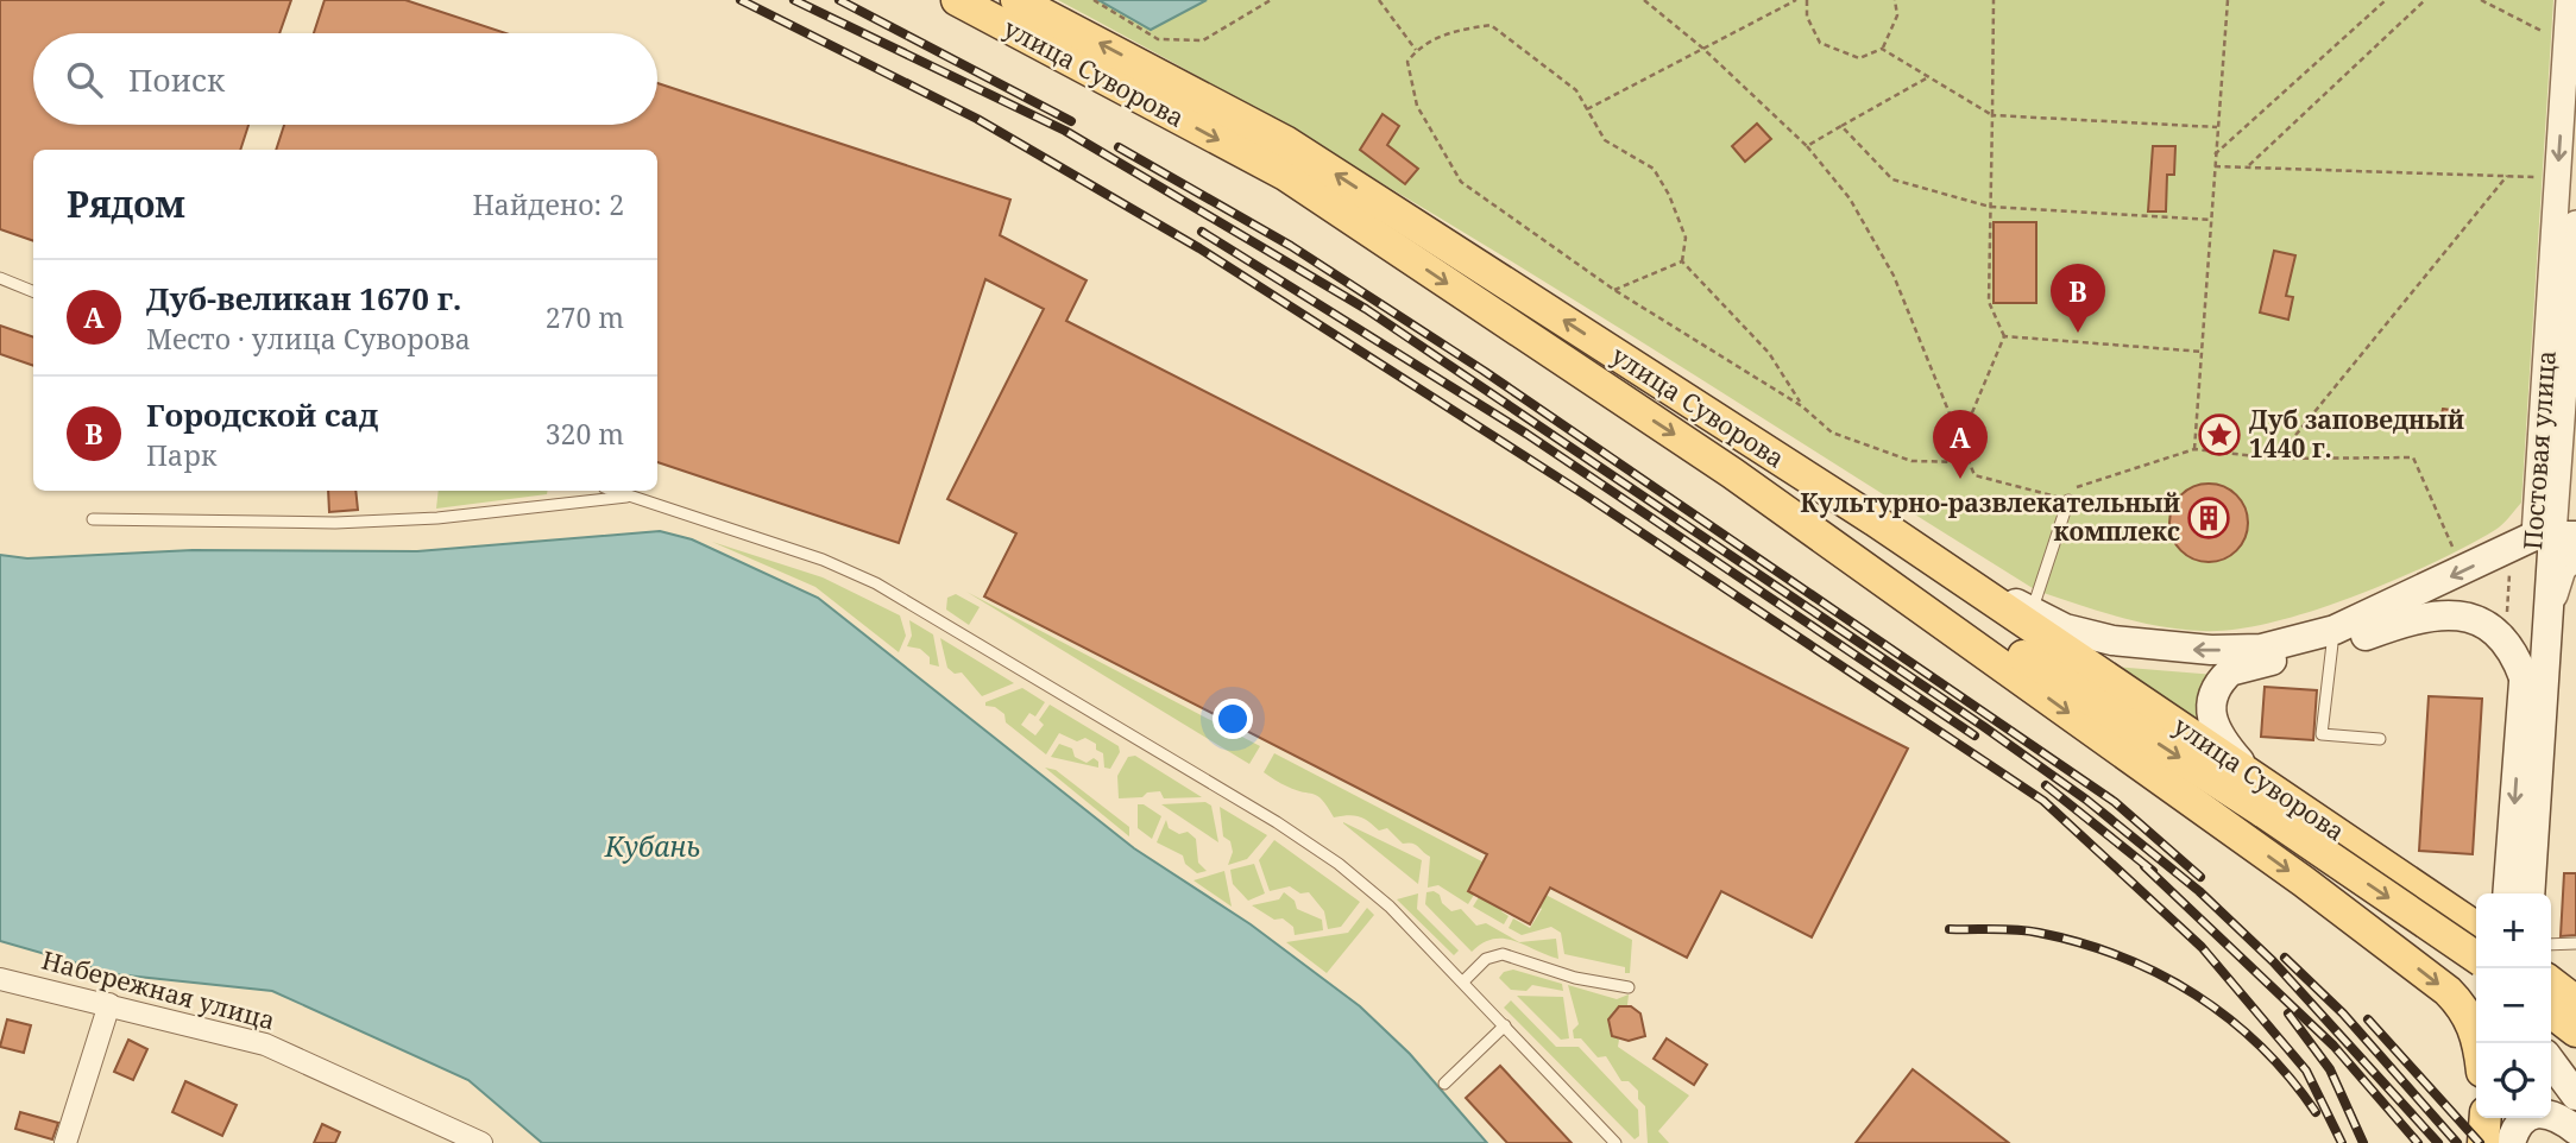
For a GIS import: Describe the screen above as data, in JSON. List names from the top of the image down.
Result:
{
  "streets": {
    "main road": ["улица Суворова", "Постовая улица"],
    "street": ["Набережная улица"]
  },
  "water": ["Кубань"],
  "places": {
    "place": ["Дуб заповедный 1440 г."],
    "building": ["Культурно-развлекательный комплекс"]
  },
  "page": {
    "search": "Поиск",
    "heading": ["Рядом", "Найдено: 2"],
    "list": [
      {
        "mark": "A",
        "name": "Дуб-великан 1670 г.",
        "note": "Место · улица Суворова",
        "value": "270 m"
      },
      {
        "mark": "B",
        "name": "Городской сад",
        "note": "Парк",
        "value": "320 m"
      }
    ],
    "pins": ["B", "A"],
    "map_buttons": ["+", "−"]
  }
}
